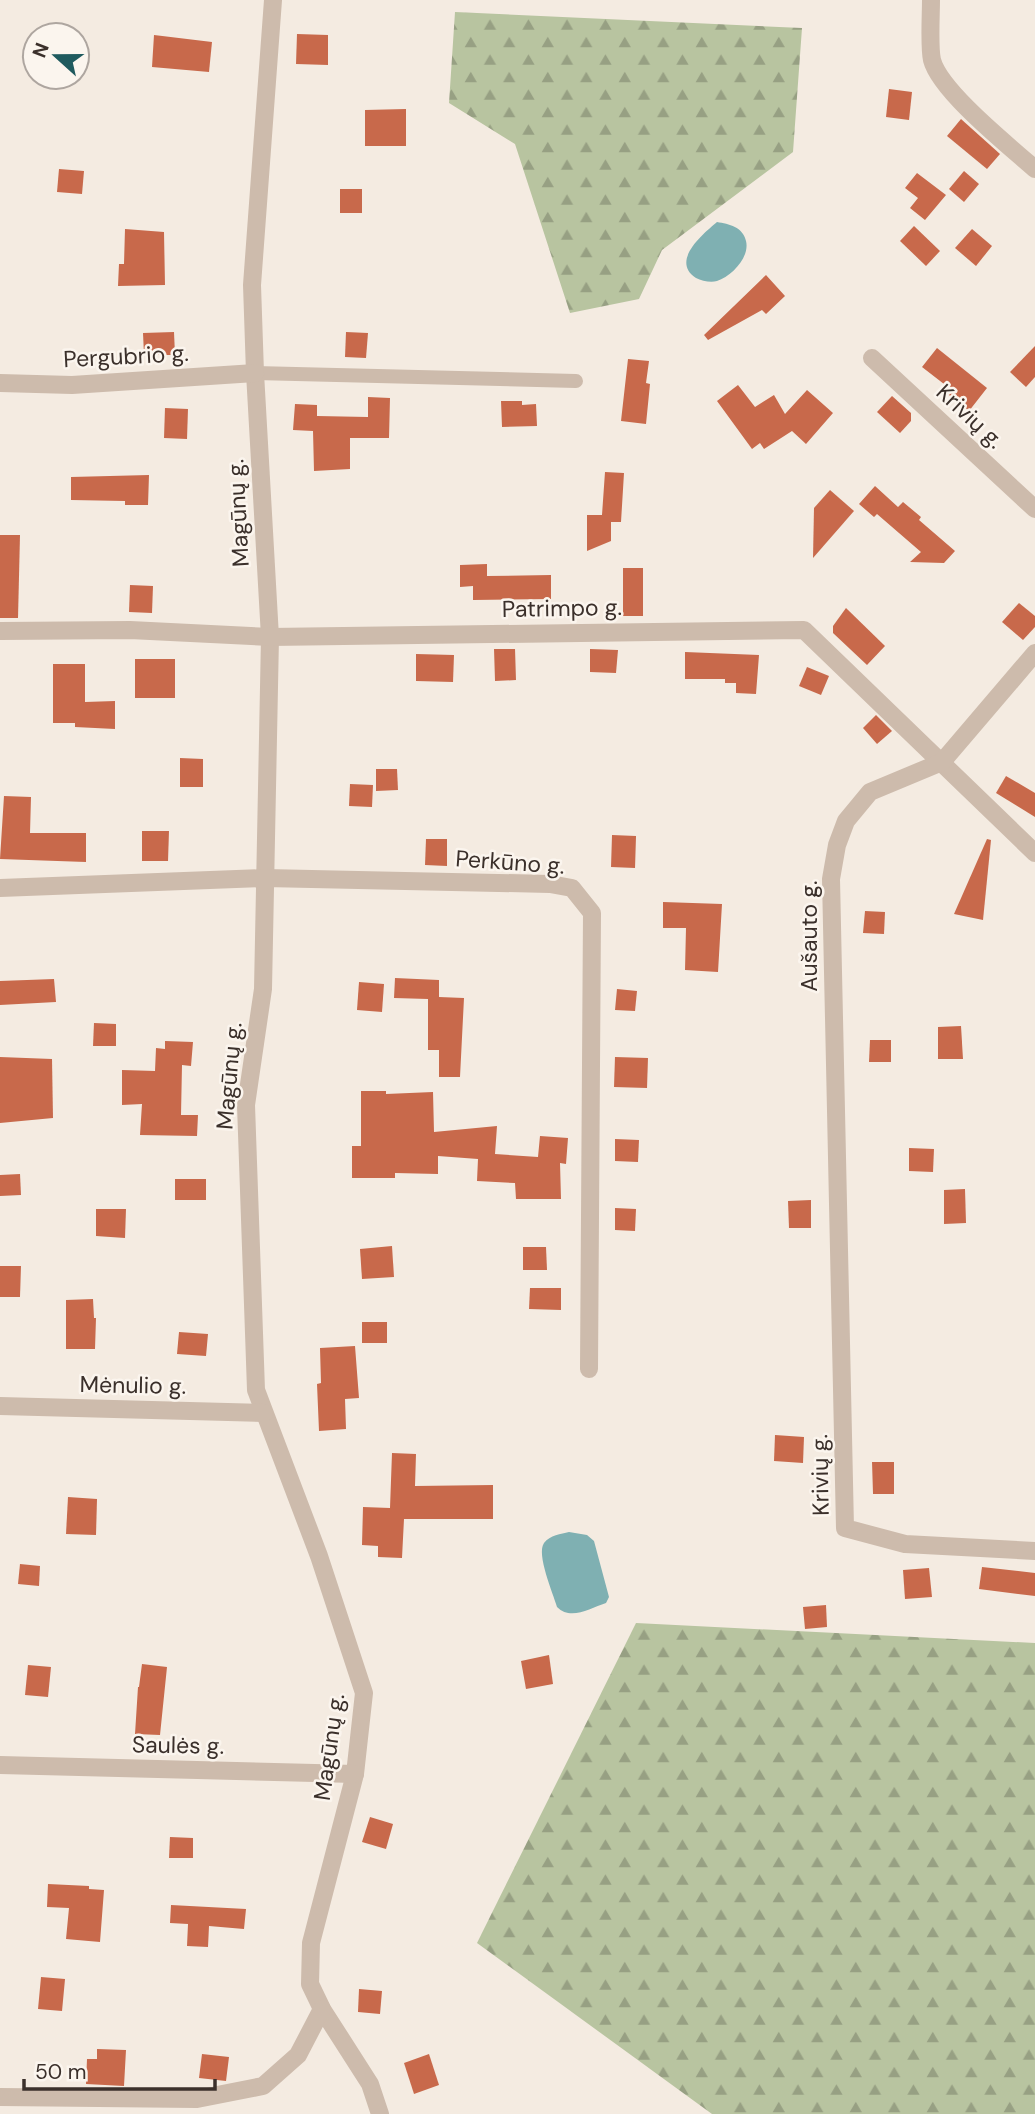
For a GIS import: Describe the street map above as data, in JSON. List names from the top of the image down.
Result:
{
  "streets": {
    "street": [
      "Pergubrio g.",
      "Krivių g.",
      "Magūnų g.",
      "Patrimpo g.",
      "Perkūno g.",
      "Aušauto g.",
      "Mėnulio g.",
      "Saulės g."
    ]
  },
  "crossings": [
    ["Pergubrio g.", "Magūnų g."],
    ["Krivių g.", "Aušauto g."],
    ["Magūnų g.", "Patrimpo g."],
    ["Magūnų g.", "Perkūno g."],
    ["Magūnų g.", "Mėnulio g."],
    ["Magūnų g.", "Saulės g."],
    ["Patrimpo g.", "Aušauto g."]
  ],
  "scale_bar": "50 m",
  "north": "left"
}
